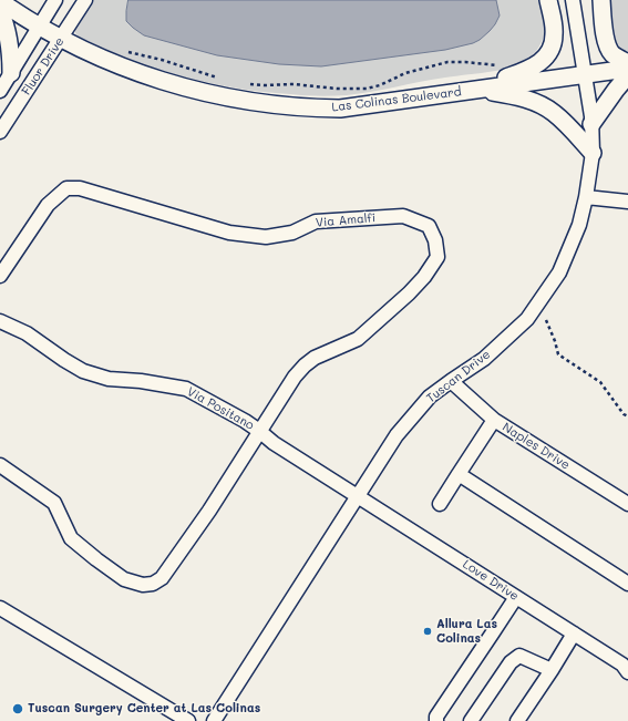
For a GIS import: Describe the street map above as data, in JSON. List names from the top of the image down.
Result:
{
  "streets": {
    "main road": ["Las Colinas Boulevard"],
    "street": [
      "Fluor Drive",
      "Via Amalfi",
      "Tuscan Drive",
      "Via Positano",
      "Naples Drive",
      "Love Drive"
    ]
  },
  "crossings": [
    ["Fluor Drive", "Las Colinas Boulevard"],
    ["Las Colinas Boulevard", "Tuscan Drive"],
    ["Via Amalfi", "Via Positano"],
    ["Tuscan Drive", "Via Positano"],
    ["Tuscan Drive", "Naples Drive"],
    ["Tuscan Drive", "Love Drive"],
    ["Via Positano", "Love Drive"]
  ],
  "places": ["Allura Las Colinas", "Tuscan Surgery Center at Las Colinas"]
}
